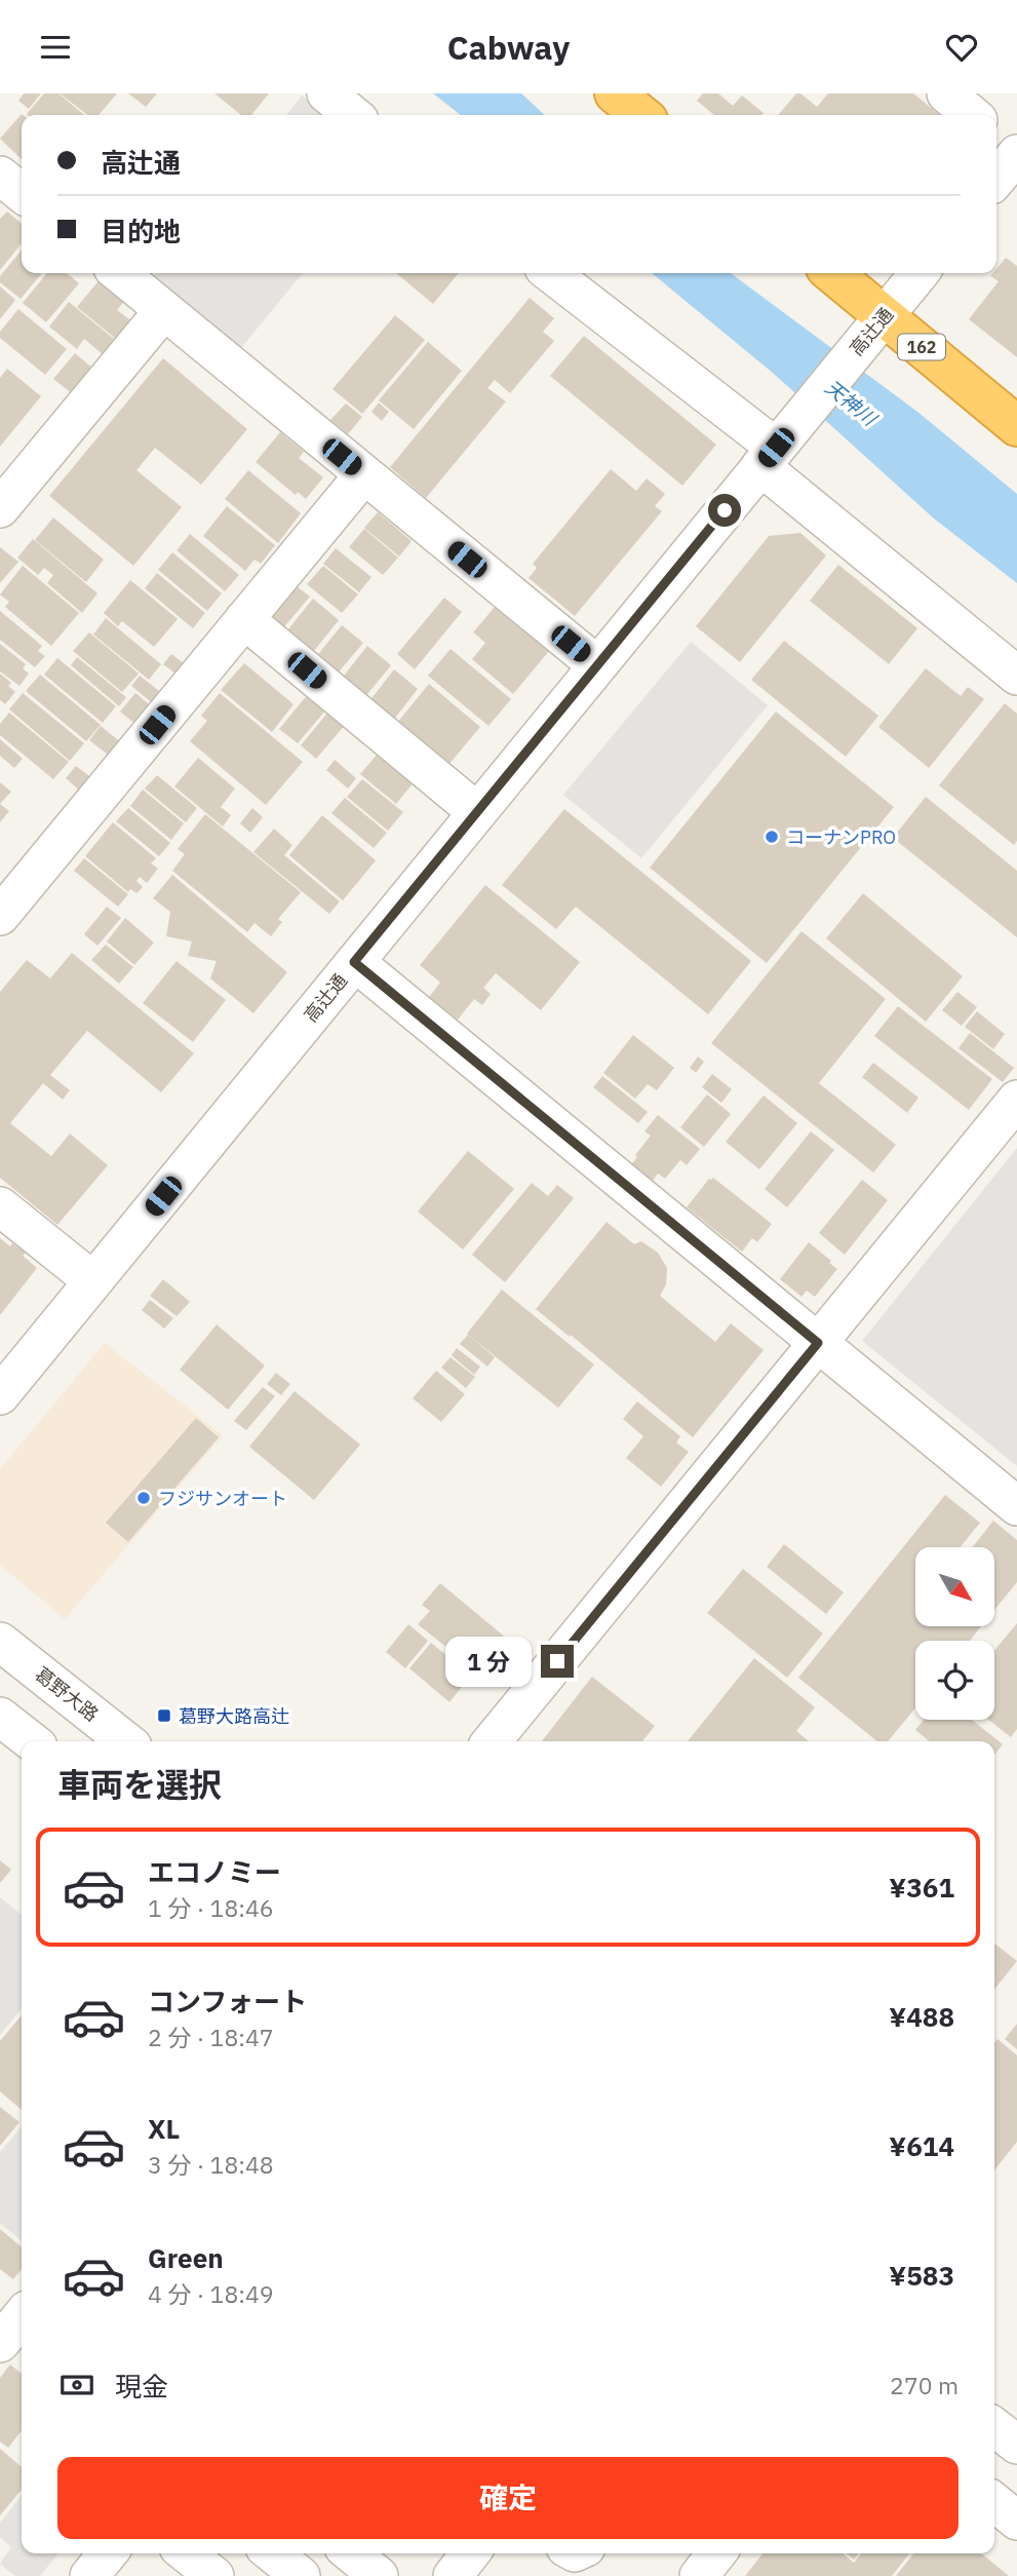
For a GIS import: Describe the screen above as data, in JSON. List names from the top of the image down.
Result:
{
  "streets": {
    "highway": ["162"],
    "street": ["高辻通", "葛野大路"]
  },
  "crossings": [
    ["高辻通", "162"]
  ],
  "water": ["天神川"],
  "places": {
    "other": ["コーナンPRO", "フジサンオート"],
    "transit": ["葛野大路高辻"]
  },
  "north": "bottom right",
  "page": {
    "header": "Cabway",
    "banner": ["高辻通", "目的地"],
    "bubble": "1 分",
    "heading": "車両を選択",
    "list": [
      {
        "name": "エコノミー",
        "note": "1 分 · 18:46",
        "value": "¥361"
      },
      {
        "name": "コンフォート",
        "note": "2 分 · 18:47",
        "value": "¥488"
      },
      {
        "name": "XL",
        "note": "3 分 · 18:48",
        "value": "¥614"
      },
      {
        "name": "Green",
        "note": "4 分 · 18:49",
        "value": "¥583"
      }
    ],
    "pay": ["現金", "270 m"],
    "buttons": "確定"
  }
}
